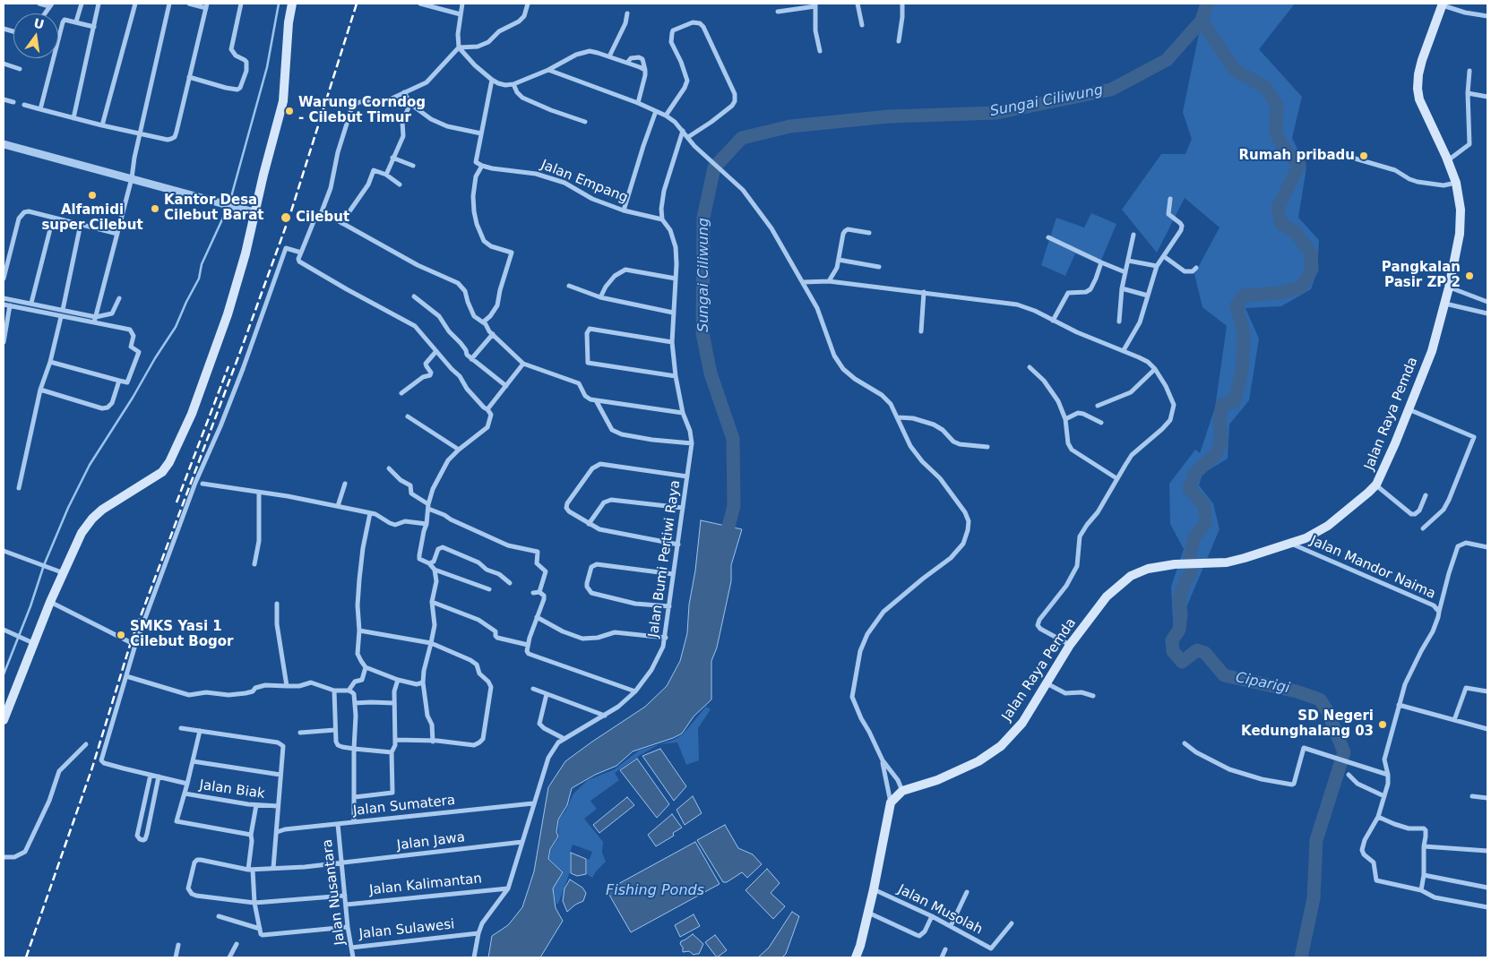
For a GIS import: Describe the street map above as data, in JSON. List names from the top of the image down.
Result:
{
  "streets": {
    "main road": ["Jalan Raya Pemda"],
    "street": [
      "Jalan Empang",
      "Jalan Bumi Pertiwi Raya",
      "Jalan Mandor Naima",
      "Jalan Biak",
      "Jalan Sumatera",
      "Jalan Jawa",
      "Jalan Kalimantan",
      "Jalan Nusantara",
      "Jalan Musolah",
      "Jalan Sulawesi"
    ]
  },
  "crossings": [
    ["Jalan Empang", "Jalan Bumi Pertiwi Raya"],
    ["Jalan Raya Pemda", "Jalan Mandor Naima"],
    ["Jalan Bumi Pertiwi Raya", "Jalan Sumatera"],
    ["Jalan Bumi Pertiwi Raya", "Jalan Jawa"],
    ["Jalan Bumi Pertiwi Raya", "Jalan Kalimantan"],
    ["Jalan Bumi Pertiwi Raya", "Jalan Sulawesi"],
    ["Jalan Sumatera", "Jalan Nusantara"],
    ["Jalan Jawa", "Jalan Nusantara"],
    ["Jalan Kalimantan", "Jalan Nusantara"],
    ["Jalan Nusantara", "Jalan Sulawesi"]
  ],
  "water": ["Sungai Ciliwung", "Ciparigi", "Fishing Ponds"],
  "places": [
    "Warung Corndog - Cilebut Timur",
    "Rumah pribadu",
    "Alfamidi super Cilebut",
    "Kantor Desa Cilebut Barat",
    "Cilebut",
    "Pangkalan Pasir ZP 2",
    "SMKS Yasi 1 Cilebut Bogor",
    "SD Negeri Kedunghalang 03"
  ],
  "north": "top"
}
